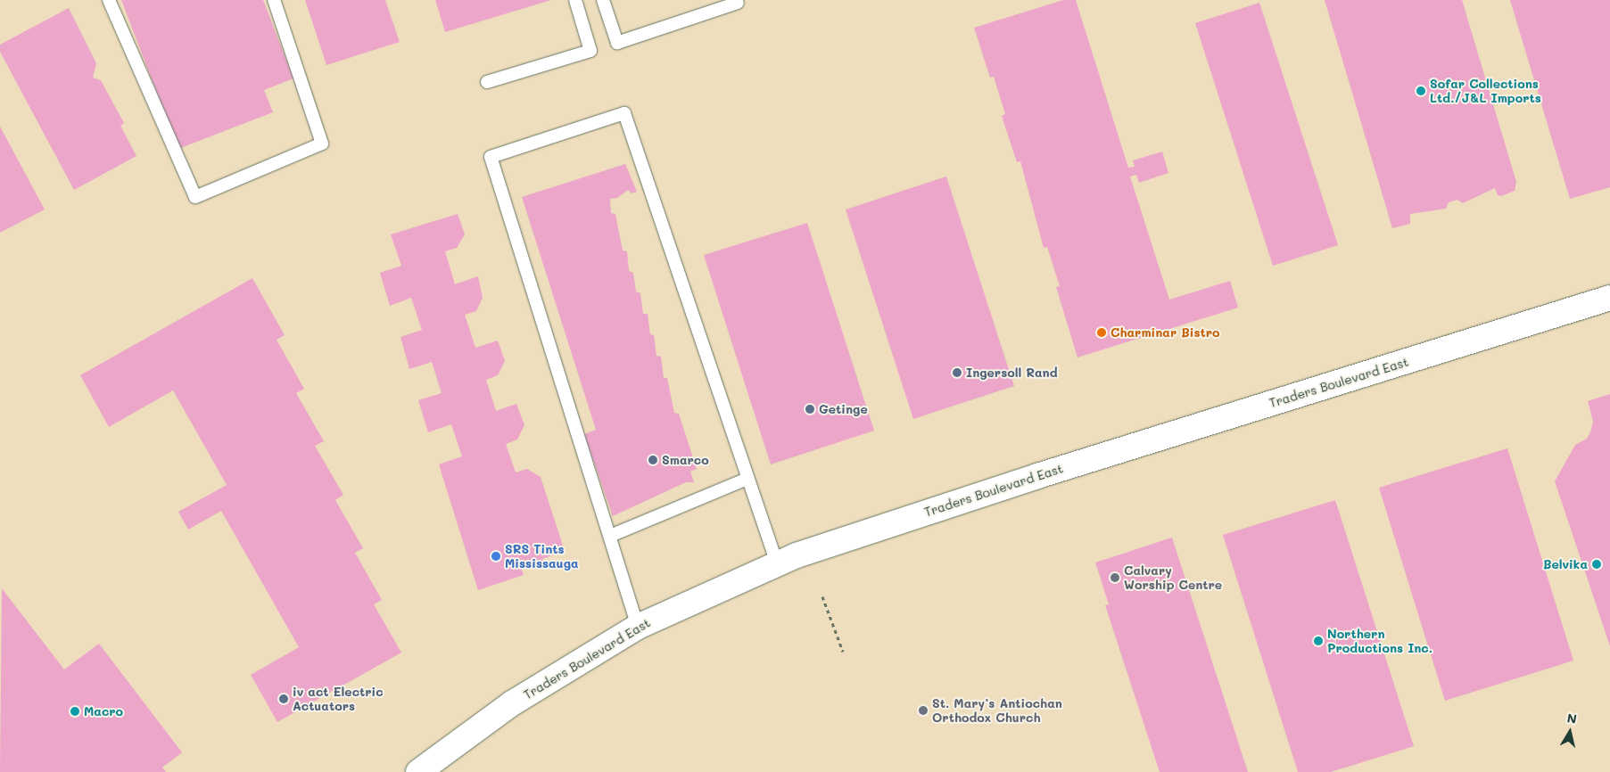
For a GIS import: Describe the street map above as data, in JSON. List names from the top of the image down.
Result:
{
  "streets": {
    "street": ["Traders Boulevard East"]
  },
  "places": [
    "Sofar Collections Ltd./J&L Imports",
    "Charminar Bistro",
    "Ingersoll Rand",
    "Getinge",
    "Smarco",
    "SRS Tints Mississauga",
    "Belvika",
    "Calvary Worship Centre",
    "Northern Productions Inc.",
    "iv act Electric Actuators",
    "St. Mary’s Antiochan Orthodox Church",
    "Macro"
  ],
  "north": "top"
}
